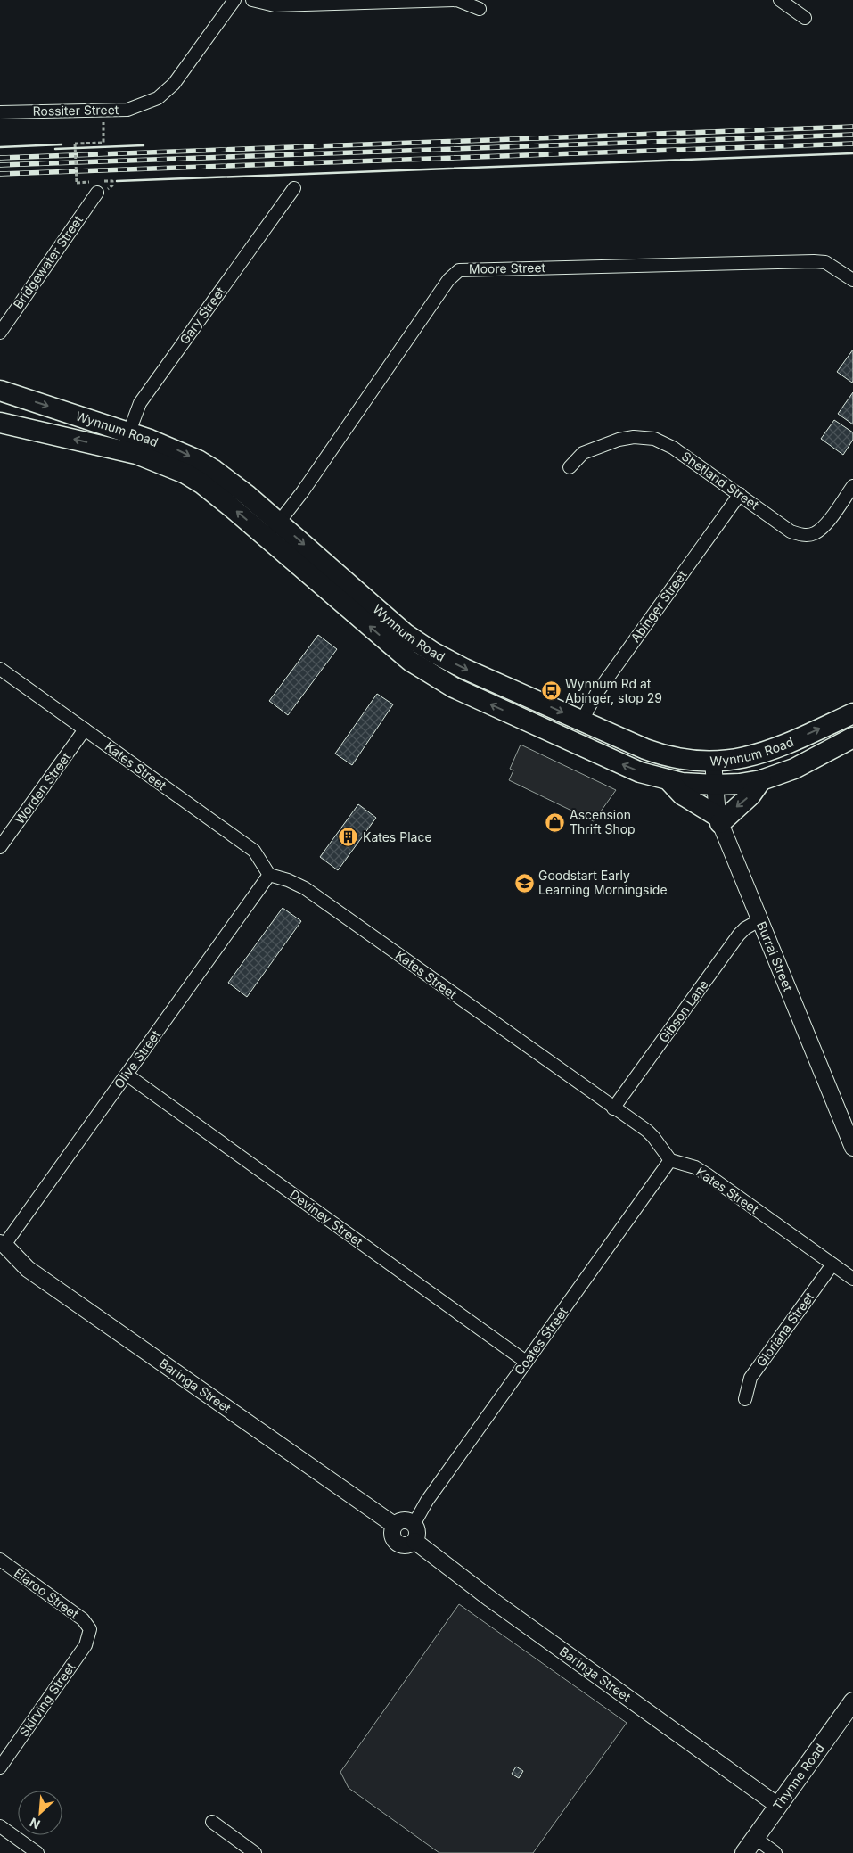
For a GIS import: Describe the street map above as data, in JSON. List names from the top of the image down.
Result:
{
  "streets": {
    "main road": ["Wynnum Road", "Thynne Road"],
    "street": [
      "Rossiter Street",
      "Bridgewater Street",
      "Moore Street",
      "Gary Street",
      "Shetland Street",
      "Abinger Street",
      "Kates Street",
      "Worden Street",
      "Burrai Street",
      "Gibson Lane",
      "Olive Street",
      "Deviney Street",
      "Gloriana Street",
      "Coates Street",
      "Baringa Street",
      "Elaroo Street",
      "Skirving Street"
    ]
  },
  "crossings": [
    ["Moore Street", "Wynnum Road"],
    ["Gary Street", "Wynnum Road"],
    ["Wynnum Road", "Abinger Street"],
    ["Wynnum Road", "Burrai Street"],
    ["Shetland Street", "Abinger Street"],
    ["Kates Street", "Worden Street"],
    ["Kates Street", "Gibson Lane"],
    ["Kates Street", "Olive Street"],
    ["Kates Street", "Gloriana Street"],
    ["Kates Street", "Coates Street"],
    ["Burrai Street", "Gibson Lane"],
    ["Olive Street", "Deviney Street"],
    ["Olive Street", "Baringa Street"],
    ["Deviney Street", "Coates Street"],
    ["Coates Street", "Baringa Street"],
    ["Baringa Street", "Thynne Road"],
    ["Elaroo Street", "Skirving Street"]
  ],
  "places": {
    "bus stop": ["Wynnum Rd at Abinger, stop 29"],
    "shop": ["Ascension Thrift Shop"],
    "building": ["Kates Place"],
    "school or university": ["Goodstart Early Learning Morningside"]
  },
  "north": "bottom left"
}
